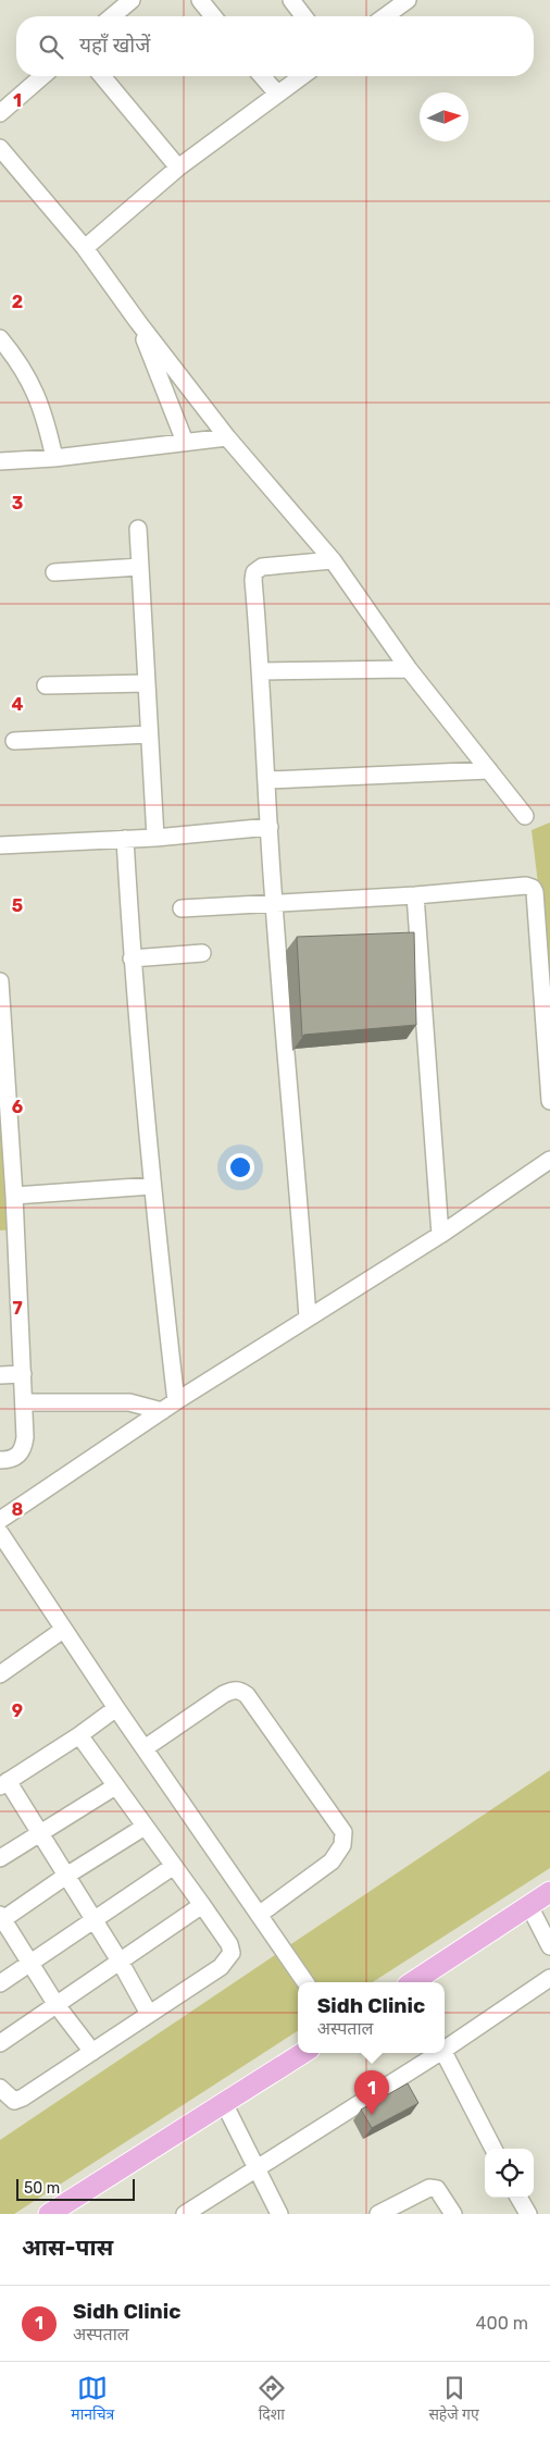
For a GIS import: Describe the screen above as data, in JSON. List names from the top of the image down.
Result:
{
  "scale_bar": "50 m",
  "north": "right",
  "page": {
    "search": "यहाँ खोजें",
    "popup": ["Sidh Clinic", "अस्पताल"],
    "pins": "1",
    "scale": "50 m",
    "heading": "आस-पास",
    "list": [
      {
        "mark": "1",
        "name": "Sidh Clinic",
        "note": "अस्पताल",
        "value": "400 m"
      }
    ],
    "nav": ["मानचित्र", "दिशा", "सहेजे गए"]
  },
  "grid": {
    "rows": [
      "1",
      "2",
      "3",
      "4",
      "5",
      "6",
      "7",
      "8",
      "9"
    ]
  }
}
